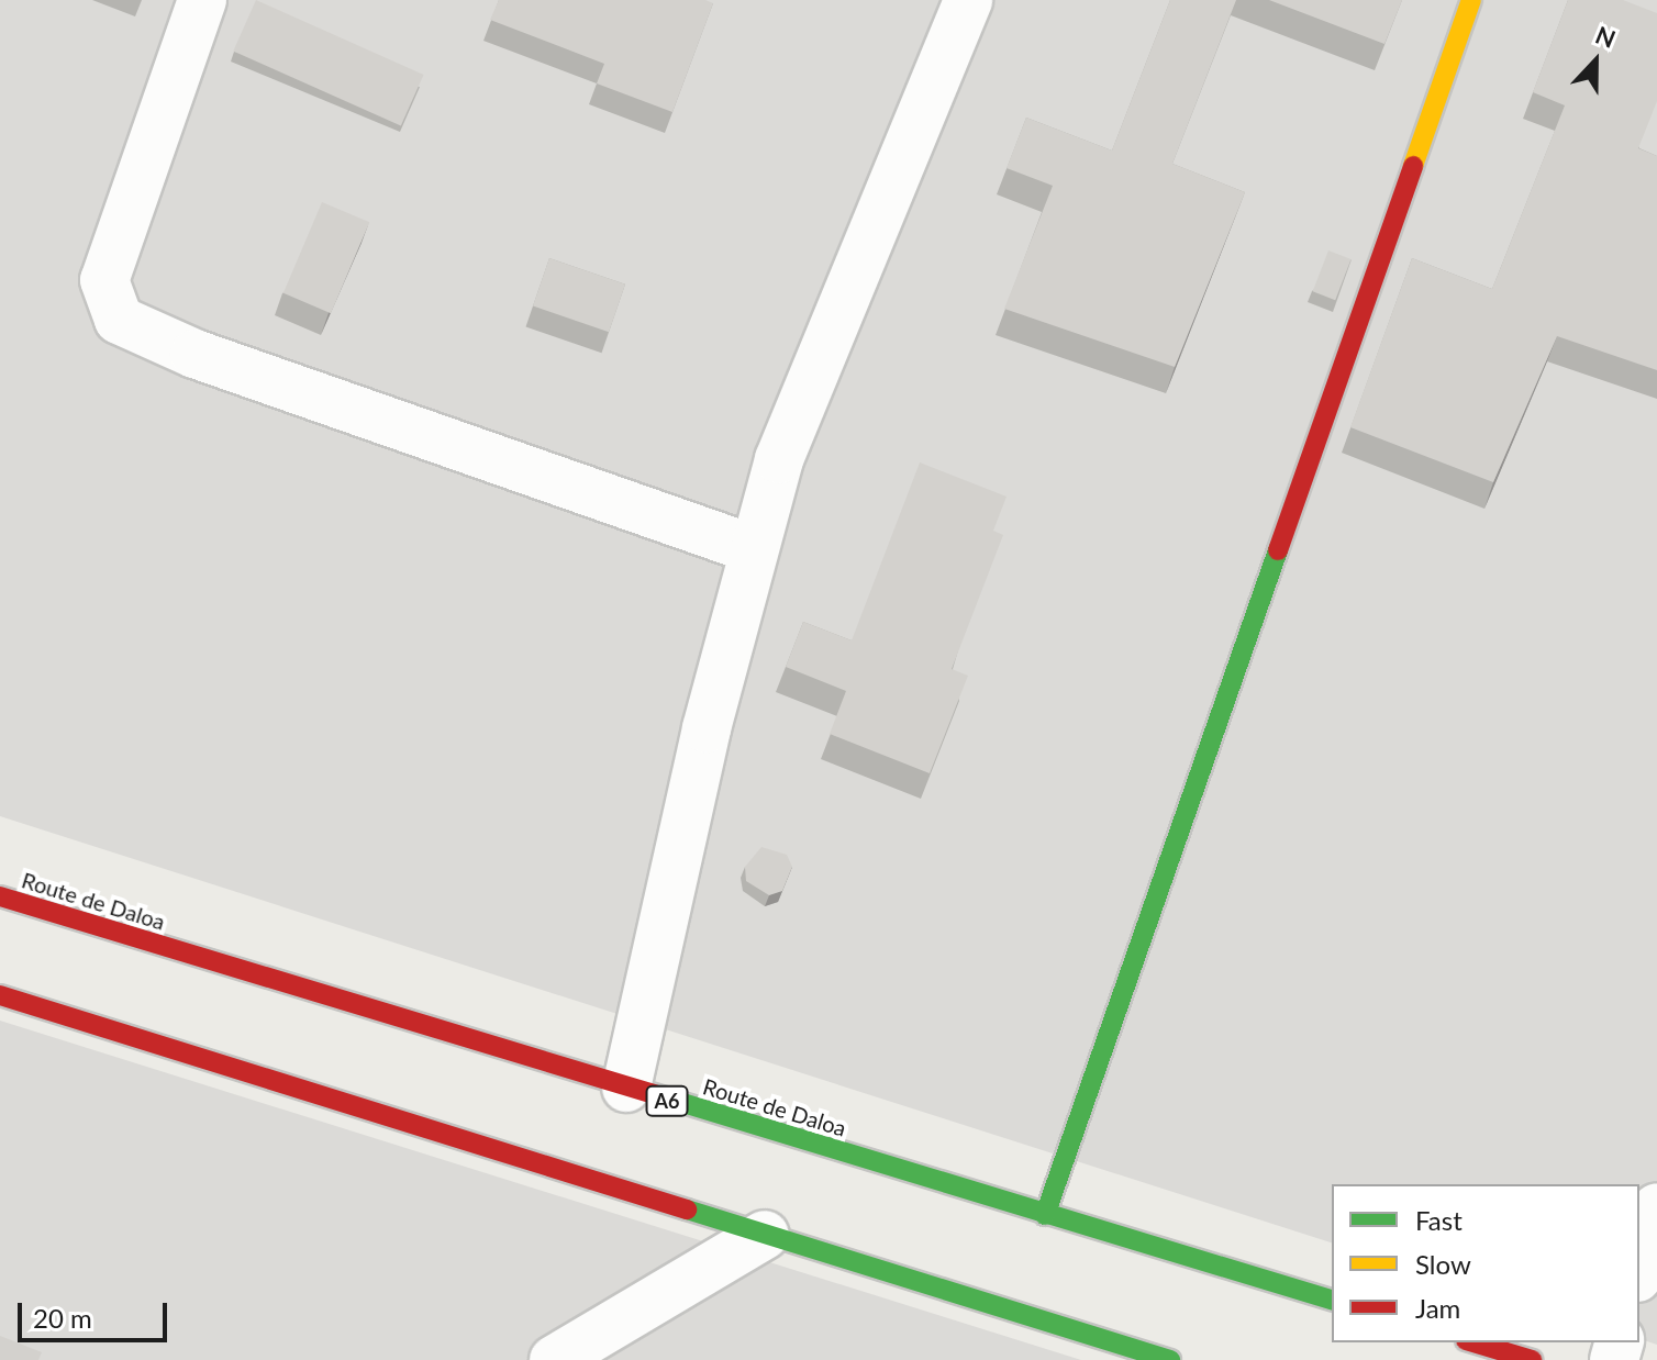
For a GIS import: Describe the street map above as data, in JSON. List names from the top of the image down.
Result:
{
  "streets": {
    "main road": ["Route de Daloa", "A6"]
  },
  "legend": ["Fast", "Slow", "Jam"],
  "scale_bar": "20 m",
  "north": "top"
}
